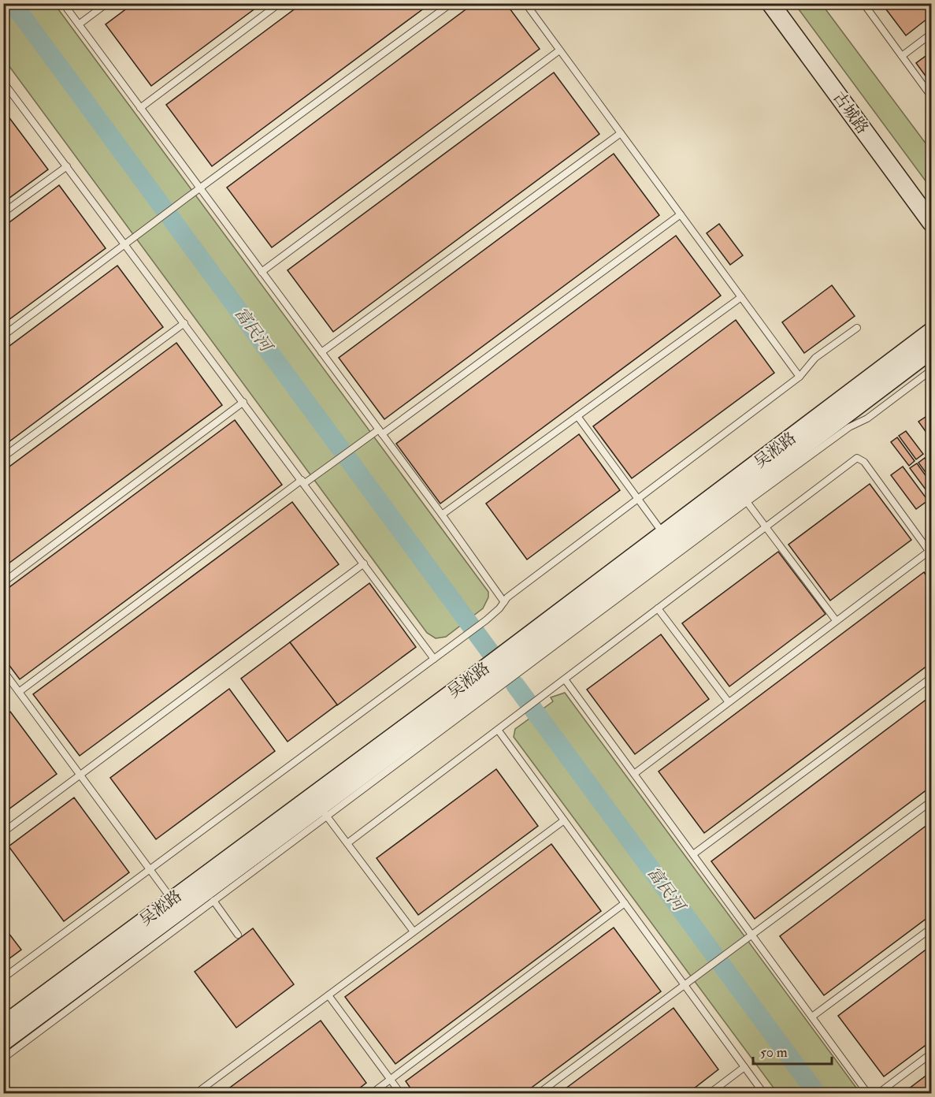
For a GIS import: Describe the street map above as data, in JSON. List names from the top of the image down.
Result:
{
  "streets": {
    "main road": ["古城路", "吴淞路"]
  },
  "water": ["富民河"],
  "scale_bar": "50 m"
}
